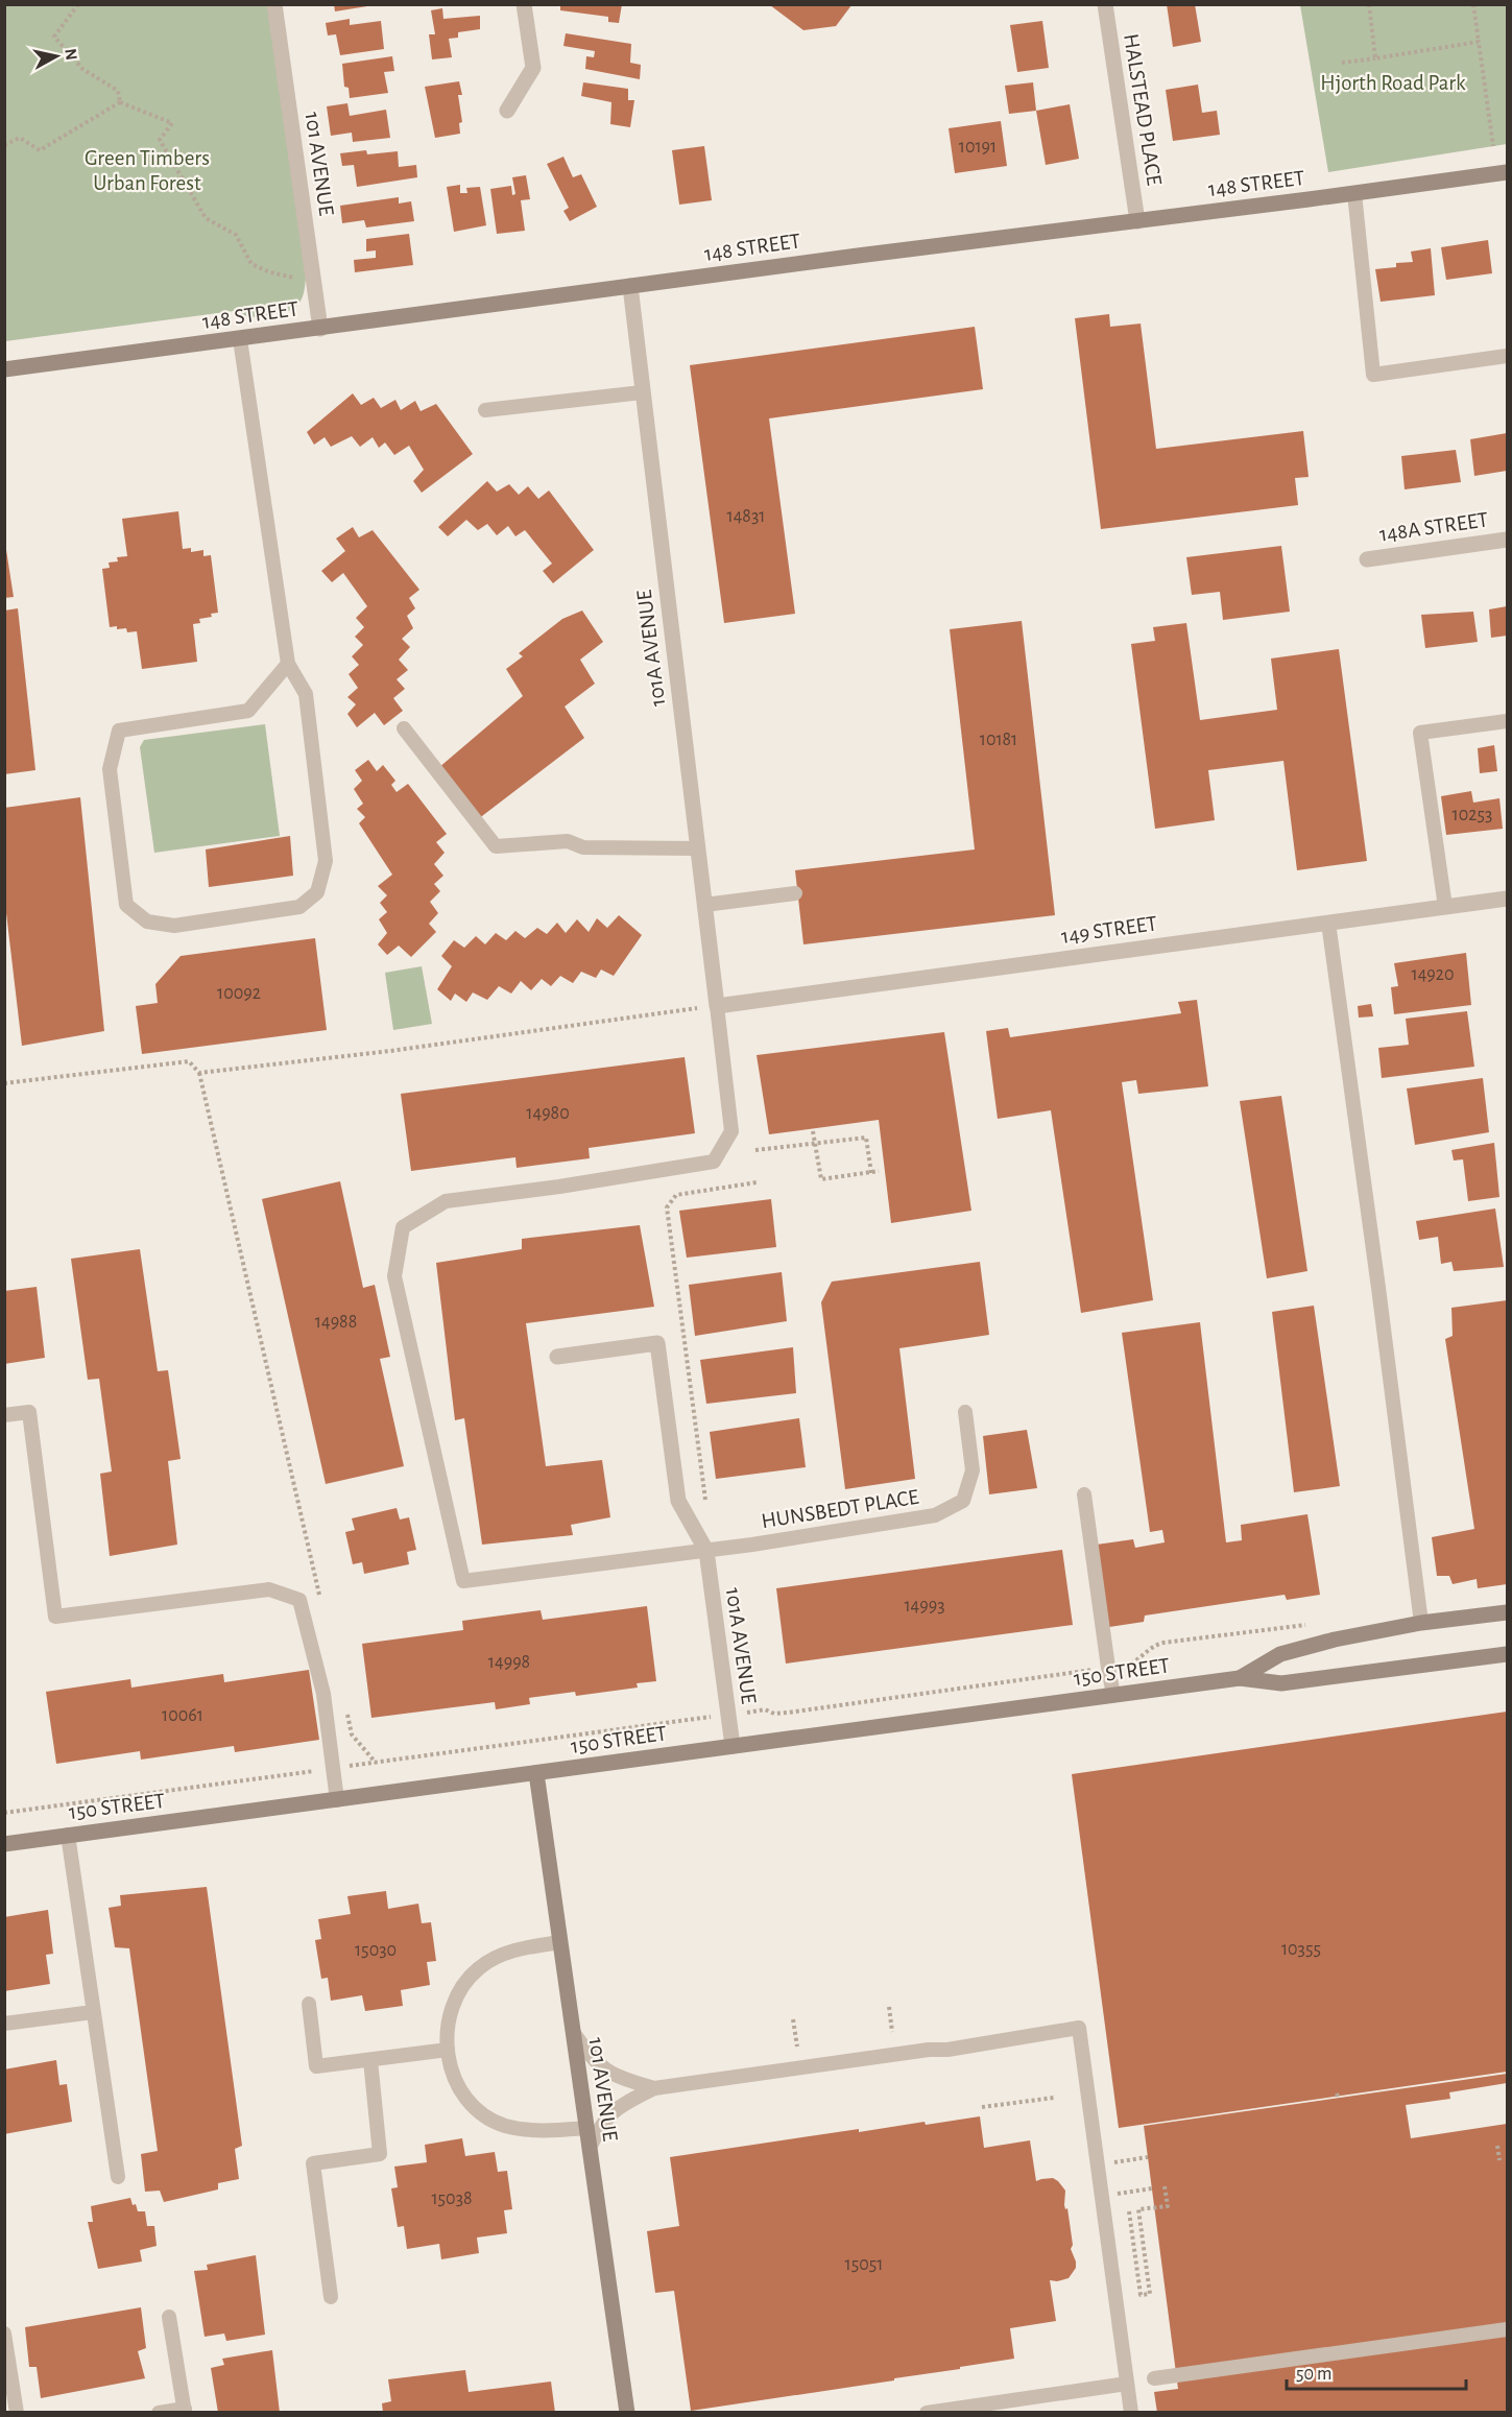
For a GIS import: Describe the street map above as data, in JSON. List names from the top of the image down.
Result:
{
  "streets": {
    "main road": ["101 AVENUE", "148 STREET", "150 STREET"],
    "street": [
      "HALSTEAD PLACE",
      "148A STREET",
      "101A AVENUE",
      "149 STREET"
    ],
    "lane": ["HUNSBEDT PLACE"]
  },
  "crossings": [
    ["HALSTEAD PLACE", "148 STREET"],
    ["101 AVENUE", "148 STREET"],
    ["101 AVENUE", "150 STREET"],
    ["148 STREET", "101A AVENUE"],
    ["101A AVENUE", "149 STREET"],
    ["101A AVENUE", "HUNSBEDT PLACE"],
    ["101A AVENUE", "150 STREET"],
    ["149 STREET", "HUNSBEDT PLACE"]
  ],
  "parks": ["Hjorth Road Park", "Green Timbers Urban Forest"],
  "house_numbers": [
    "10191",
    "14831",
    "10181",
    "10253",
    "14920",
    "10092",
    "14980",
    "14988",
    "14993",
    "14998",
    "10061",
    "10355",
    "15030",
    "15038",
    "15051"
  ],
  "scale_bar": "50 m",
  "north": "right"
}
